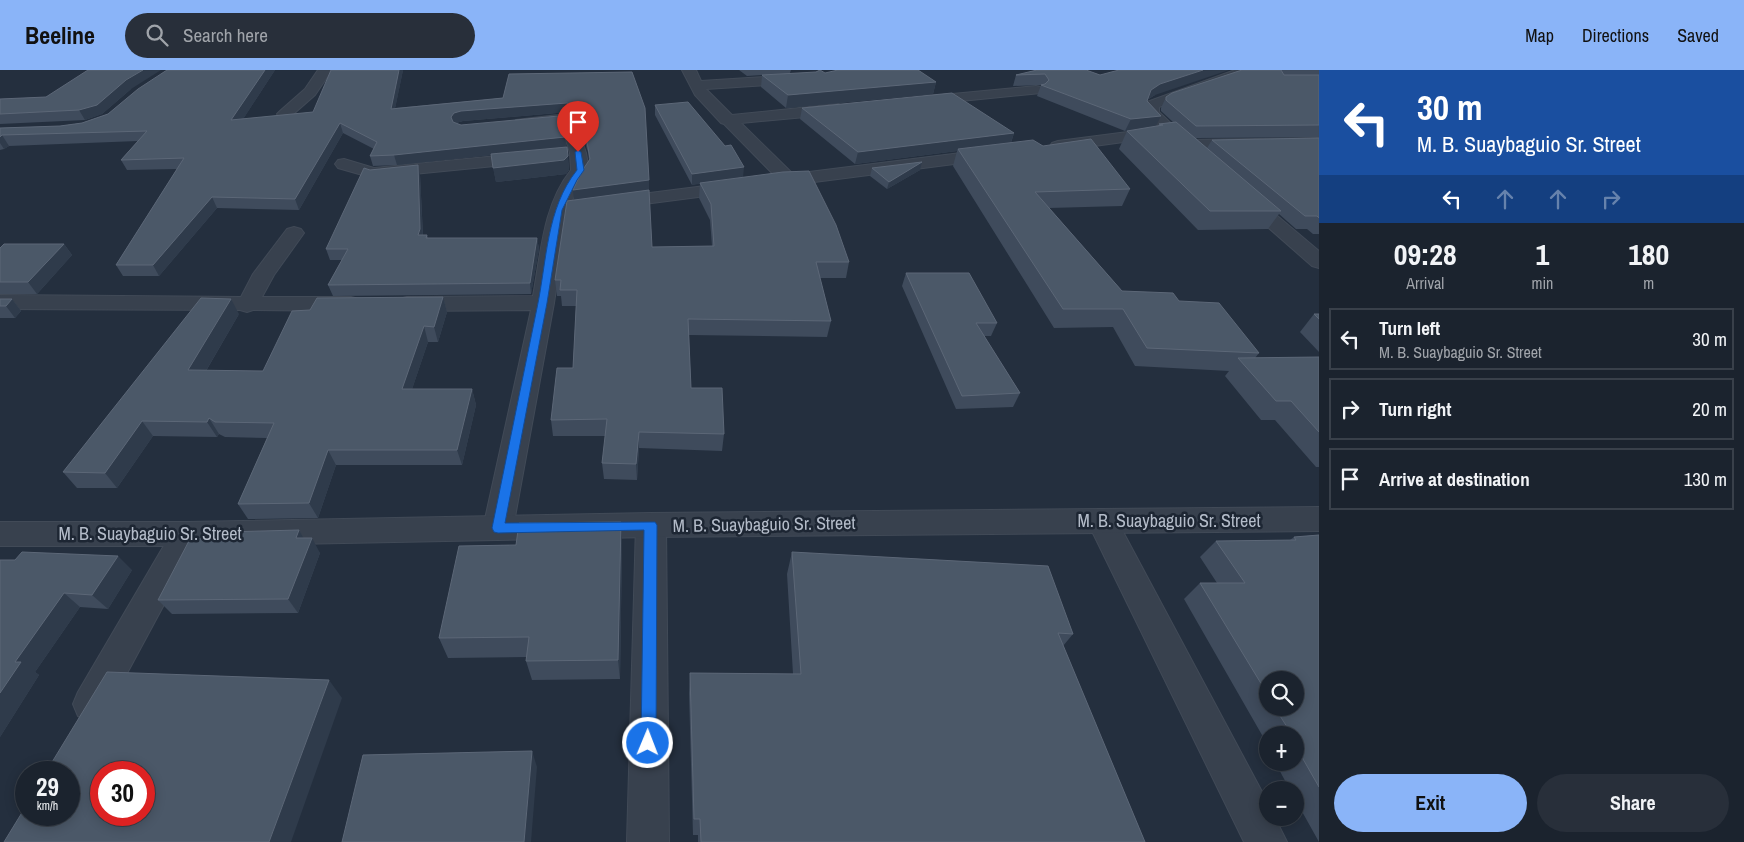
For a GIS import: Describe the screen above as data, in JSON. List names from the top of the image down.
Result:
{
  "streets": {
    "street": ["M. B. Suaybaguio Sr. Street"]
  },
  "page": {
    "header": "Beeline",
    "search": "Search here",
    "nav": ["Map", "Directions", "Saved"],
    "turn": ["30 m", "M. B. Suaybaguio Sr. Street"],
    "eta": [
      "09:28",
      "Arrival",
      "1",
      "min",
      "180",
      "m"
    ],
    "list": [
      {
        "name": "Turn left",
        "note": "M. B. Suaybaguio Sr. Street",
        "value": "30 m"
      },
      {
        "name": "Turn right",
        "value": "20 m"
      },
      {
        "name": "Arrive at destination",
        "value": "130 m"
      }
    ],
    "map_buttons": ["+", "−"],
    "speed": "29 km/h",
    "limit": "30",
    "buttons": ["Exit", "Share"]
  }
}
